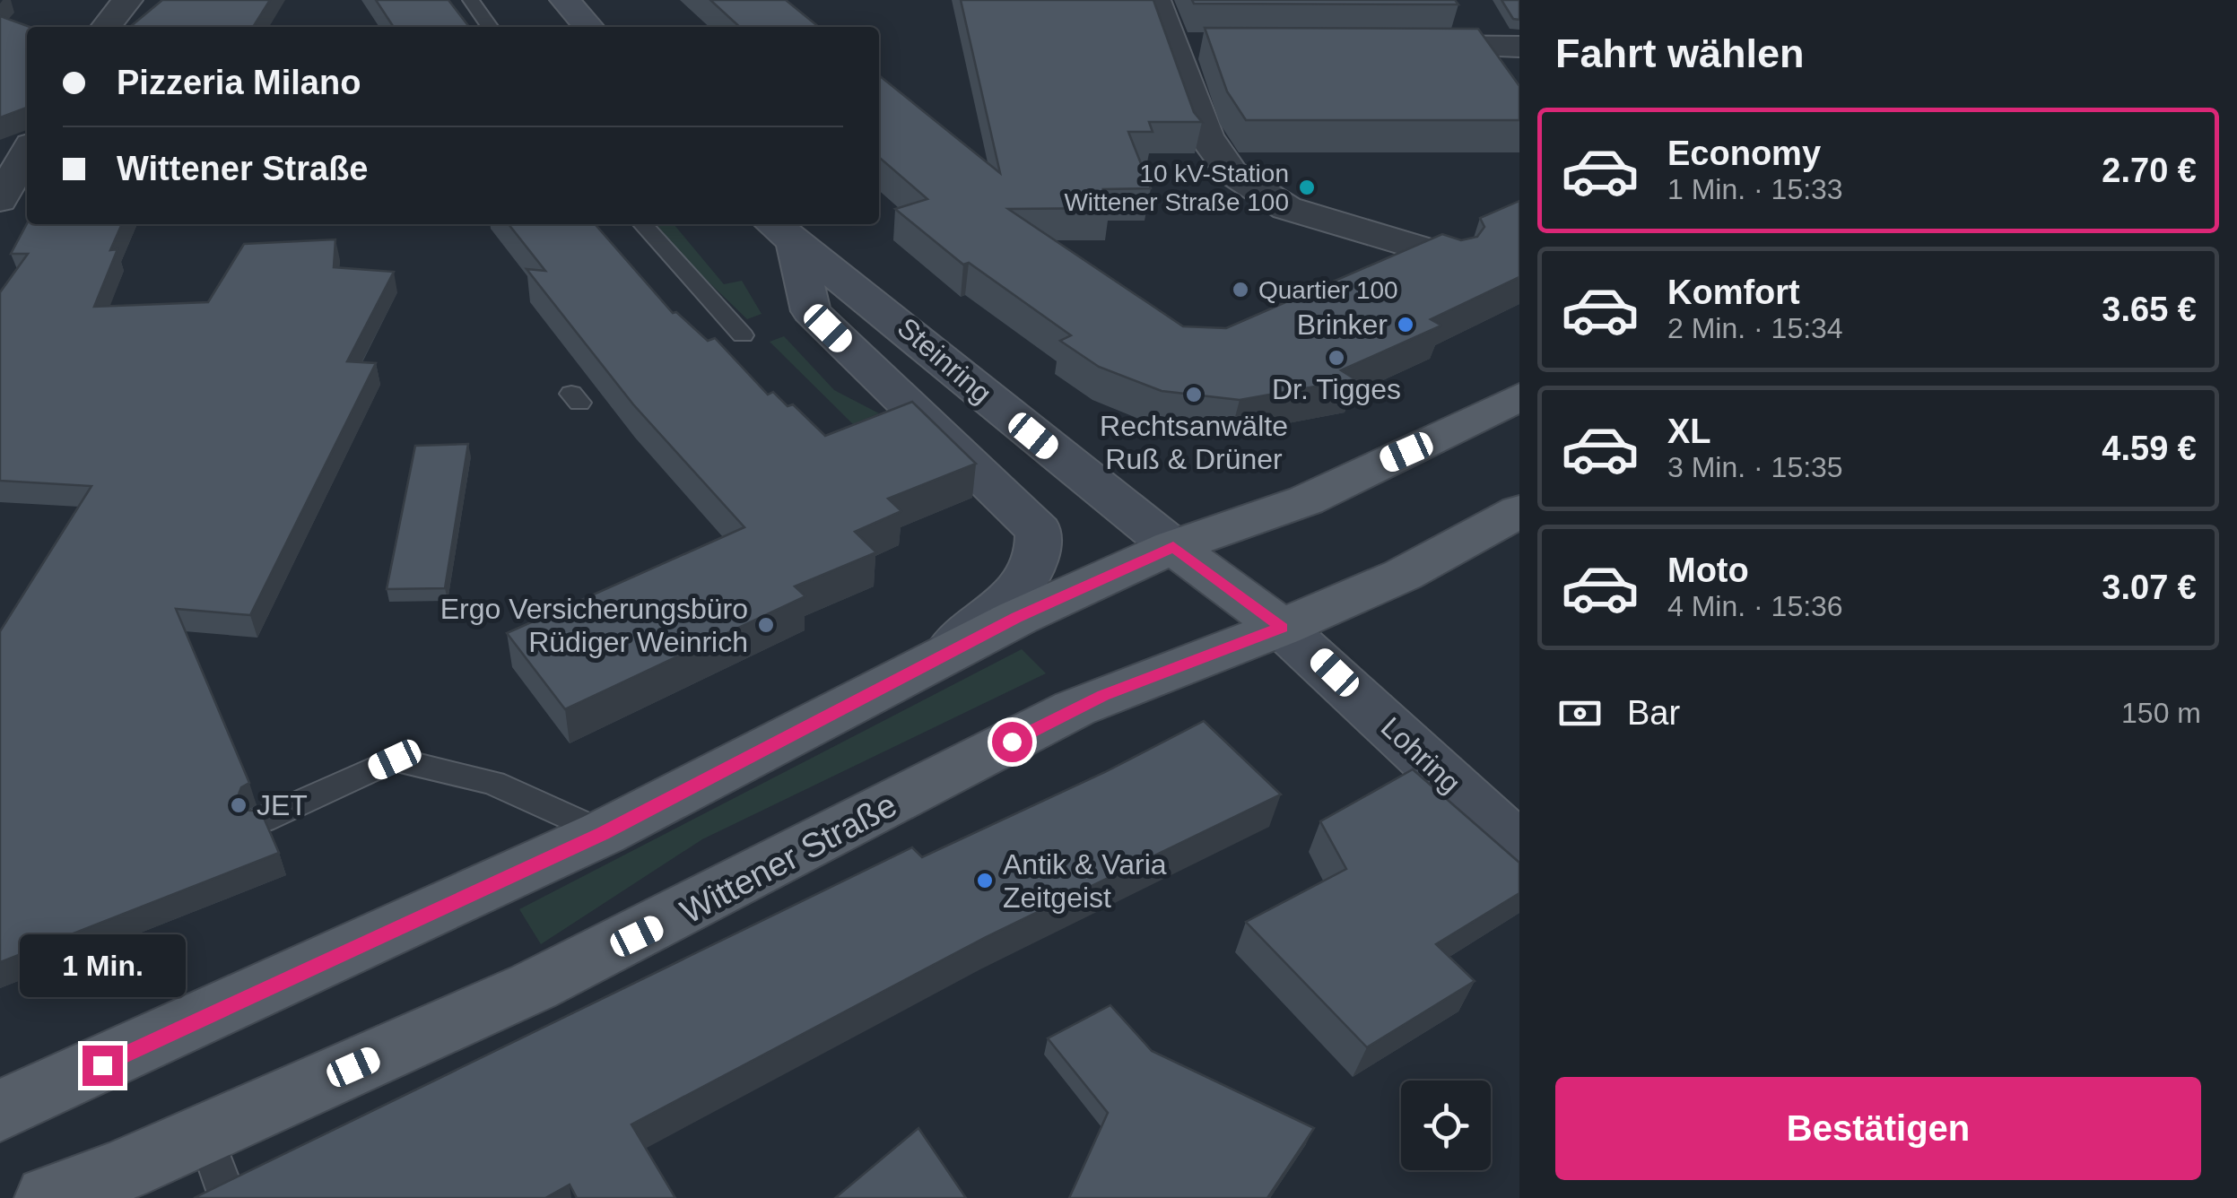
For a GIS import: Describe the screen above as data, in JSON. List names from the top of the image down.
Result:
{
  "streets": {
    "main road": ["Wittener Straße"],
    "street": ["Steinring", "Lohring"]
  },
  "crossings": [
    ["Lohring", "Wittener Straße"]
  ],
  "places": [
    "10 kV-Station Wittener Straße 100",
    "Quartier 100",
    "Brinker",
    "Dr. Tigges",
    "Rechtsanwälte Ruß & Drüner",
    "Ergo Versicherungsbüro Rüdiger Weinrich",
    "JET",
    "Antik & Varia Zeitgeist"
  ],
  "page": {
    "heading": "Fahrt wählen",
    "banner": ["Pizzeria Milano", "Wittener Straße"],
    "list": [
      {
        "name": "Economy",
        "note": "1 Min. · 15:33",
        "value": "2.70 €"
      },
      {
        "name": "Komfort",
        "note": "2 Min. · 15:34",
        "value": "3.65 €"
      },
      {
        "name": "XL",
        "note": "3 Min. · 15:35",
        "value": "4.59 €"
      },
      {
        "name": "Moto",
        "note": "4 Min. · 15:36",
        "value": "3.07 €"
      }
    ],
    "pay": ["Bar", "150 m"],
    "bubble": "1 Min.",
    "buttons": "Bestätigen"
  }
}
